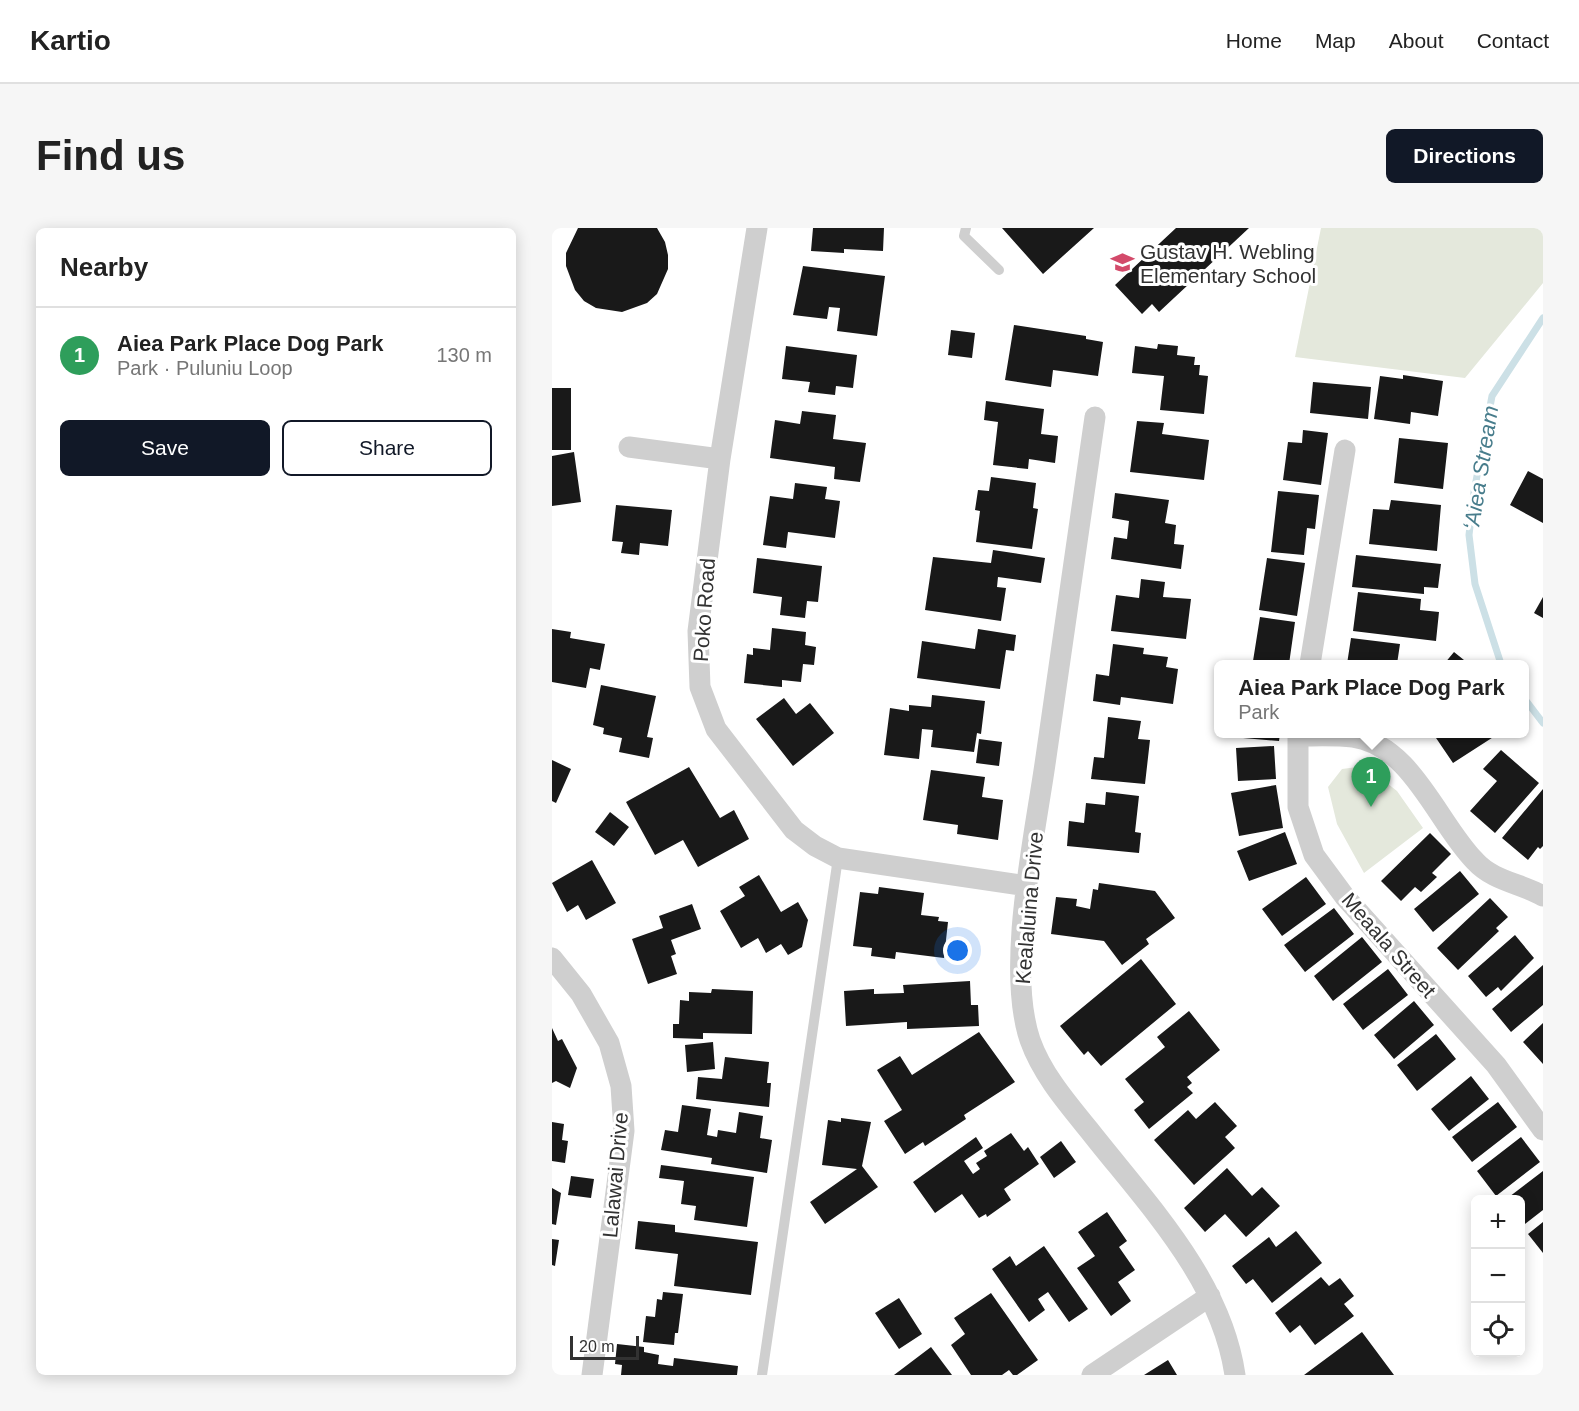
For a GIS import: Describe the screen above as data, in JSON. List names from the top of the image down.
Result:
{
  "streets": {
    "street": [
      "Poko Road",
      "Kealaluina Drive",
      "Meaala Street",
      "Lalawai Drive"
    ]
  },
  "crossings": [
    ["Poko Road", "Kealaluina Drive"]
  ],
  "water": ["ʻAiea Stream"],
  "places": {
    "school or university": ["Gustav H. Webling Elementary School"]
  },
  "scale_bar": "20 m",
  "page": {
    "header": "Kartio",
    "nav": [
      "Home",
      "Map",
      "About",
      "Contact"
    ],
    "buttons": [
      "Directions",
      ["Save", "Share"]
    ],
    "title": "Find us",
    "heading": "Nearby",
    "list": [
      {
        "mark": "1",
        "name": "Aiea Park Place Dog Park",
        "note": "Park · Puluniu Loop",
        "value": "130 m"
      }
    ],
    "popup": ["Aiea Park Place Dog Park", "Park"],
    "pins": "1",
    "map_buttons": ["+", "−"],
    "scale": "20 m"
  }
}
